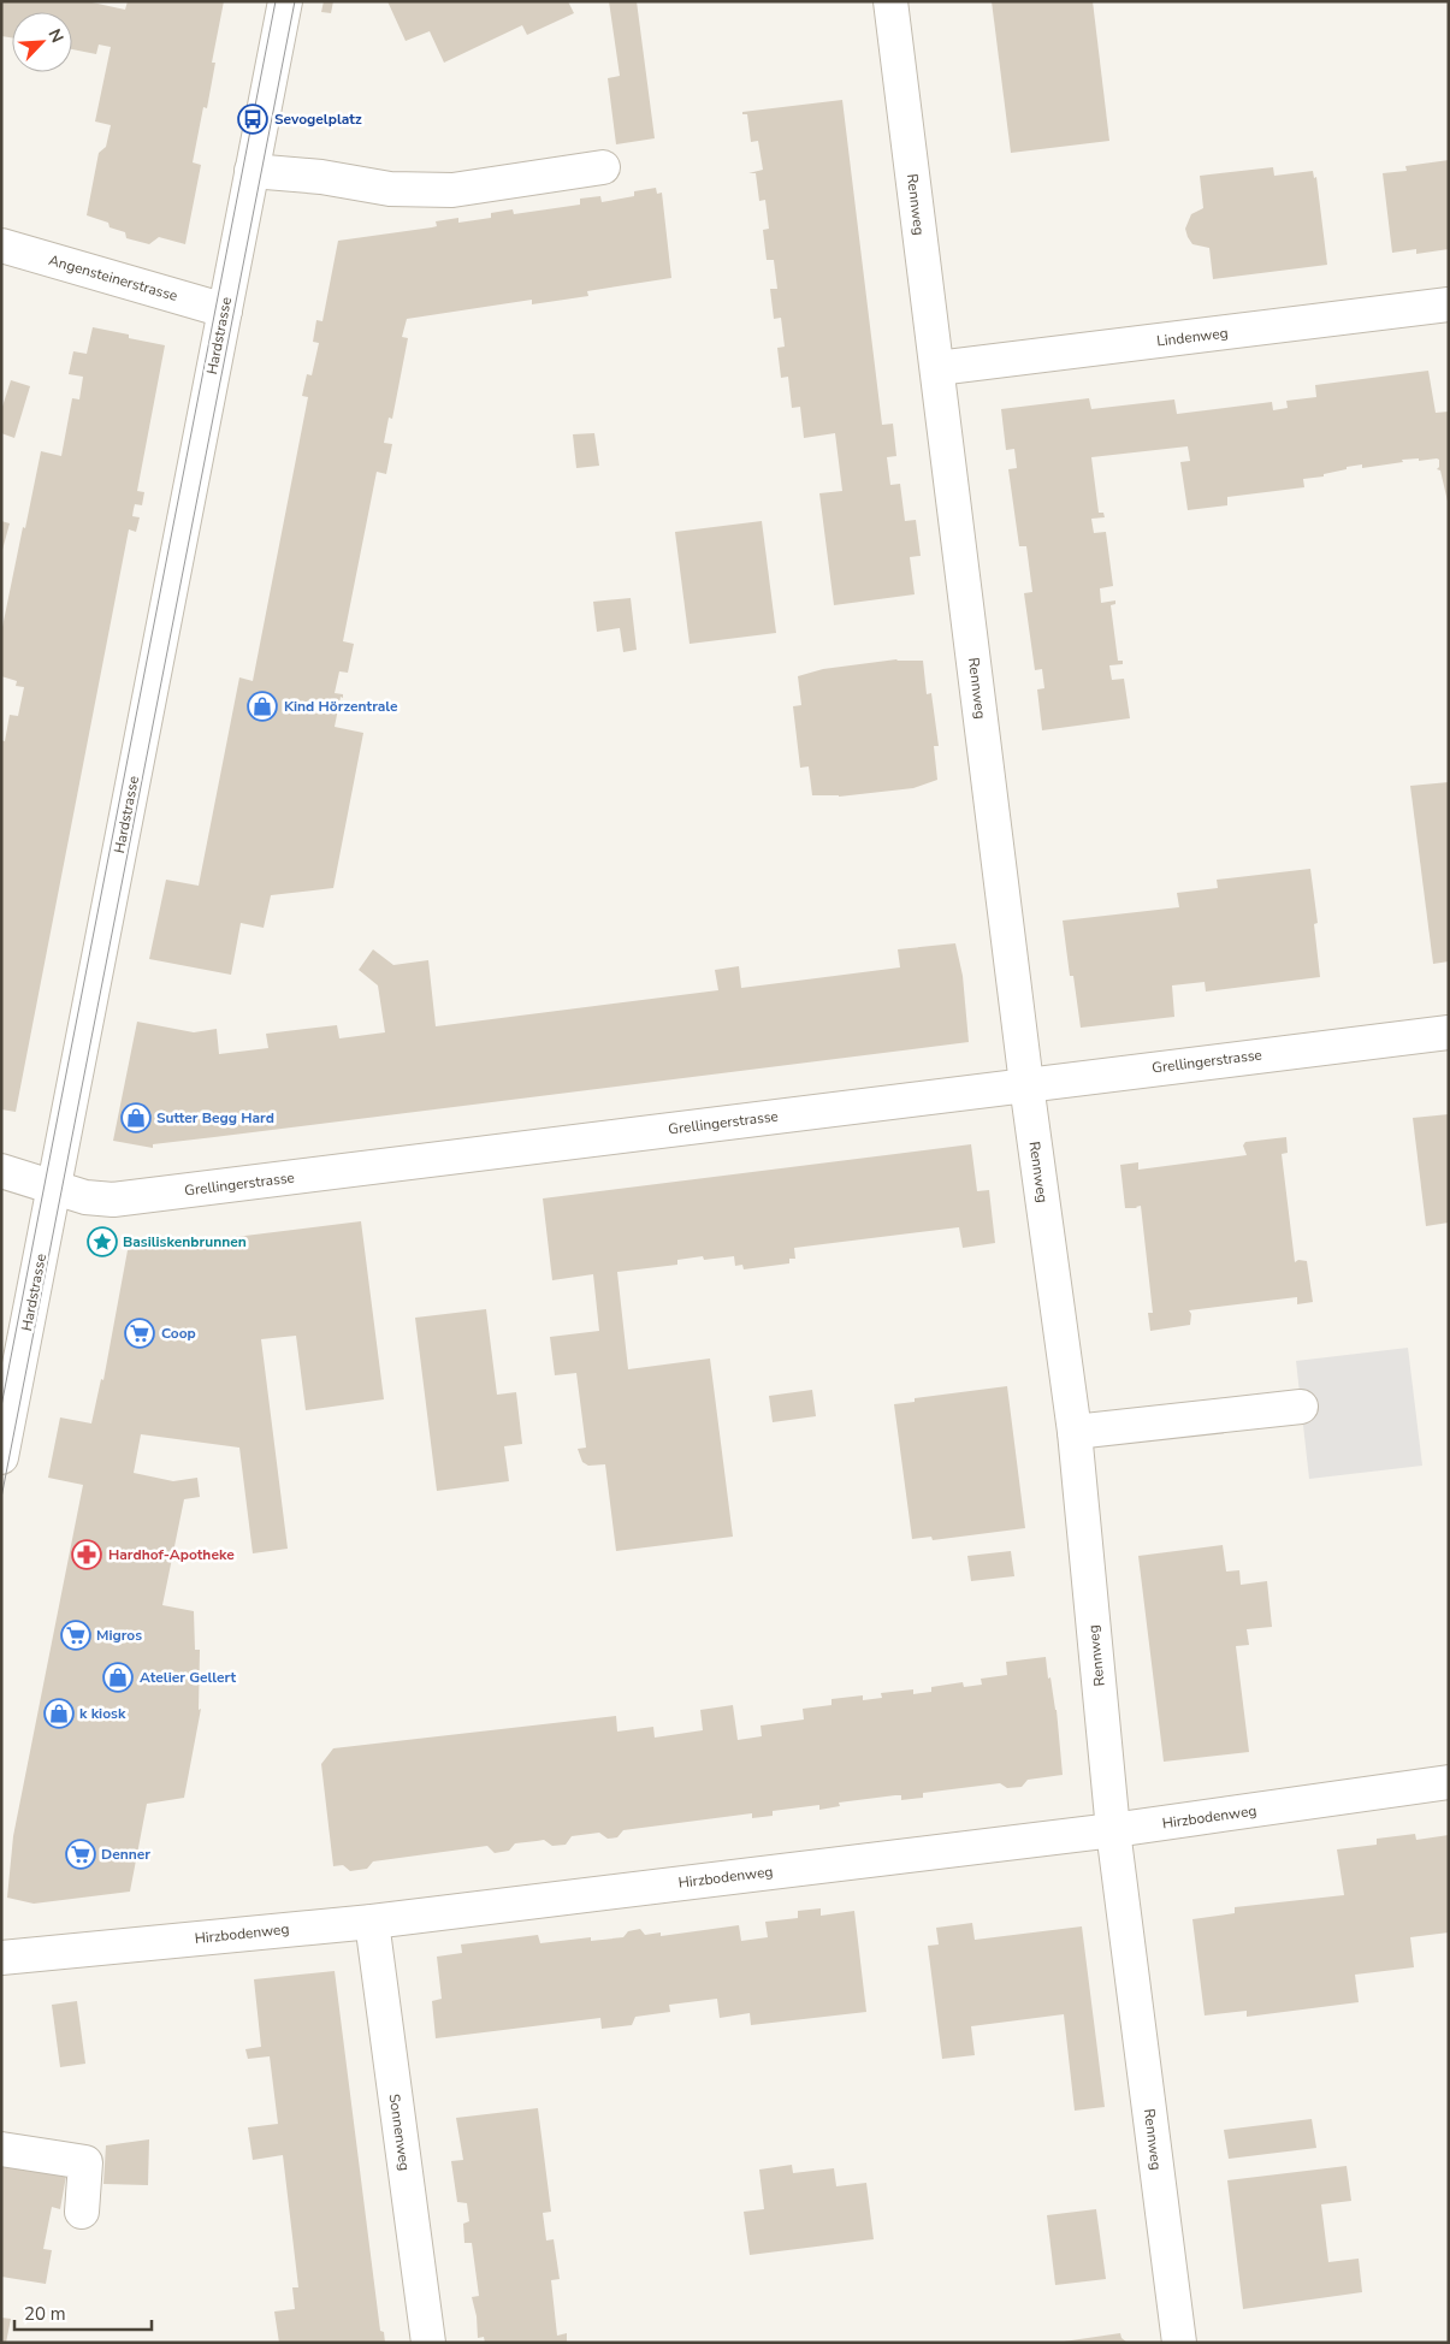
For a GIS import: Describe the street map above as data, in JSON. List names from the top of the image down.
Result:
{
  "streets": {
    "street": [
      "Rennweg",
      "Angensteinerstrasse",
      "Hardstrasse",
      "Lindenweg",
      "Grellingerstrasse",
      "Hirzbodenweg",
      "Sonnenweg"
    ]
  },
  "crossings": [
    ["Rennweg", "Lindenweg"],
    ["Rennweg", "Grellingerstrasse"],
    ["Rennweg", "Hirzbodenweg"],
    ["Angensteinerstrasse", "Hardstrasse"],
    ["Hardstrasse", "Grellingerstrasse"],
    ["Hirzbodenweg", "Sonnenweg"]
  ],
  "places": {
    "bus stop": ["Sevogelplatz"],
    "shop": [
      "Kind Hörzentrale",
      "Sutter Begg Hard",
      "Atelier Gellert",
      "k kiosk"
    ],
    "place": ["Basiliskenbrunnen"],
    "supermarket": ["Coop", "Migros", "Denner"],
    "pharmacy": ["Hardhof-Apotheke"]
  },
  "scale_bar": "20 m",
  "north": "top right"
}
